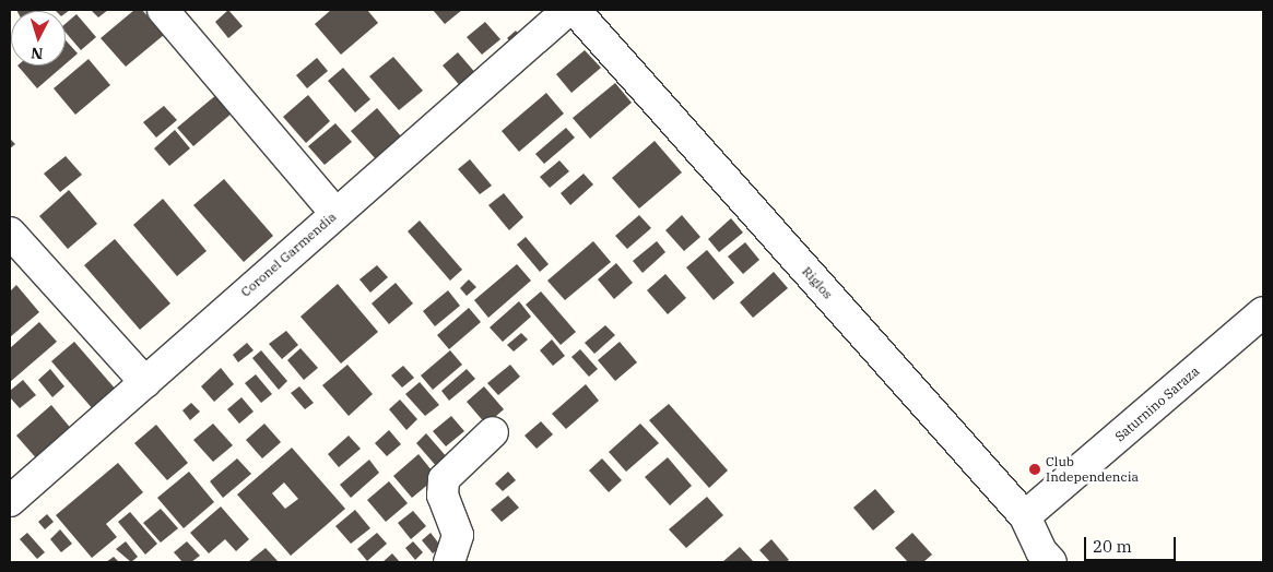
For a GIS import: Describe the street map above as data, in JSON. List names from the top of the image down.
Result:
{
  "streets": {
    "street": ["Coronel Garmendia", "Riglos", "Saturnino Saraza"]
  },
  "crossings": [
    ["Riglos", "Saturnino Saraza"]
  ],
  "places": ["Club Independencia"],
  "scale_bar": "20 m",
  "north": "bottom"
}
